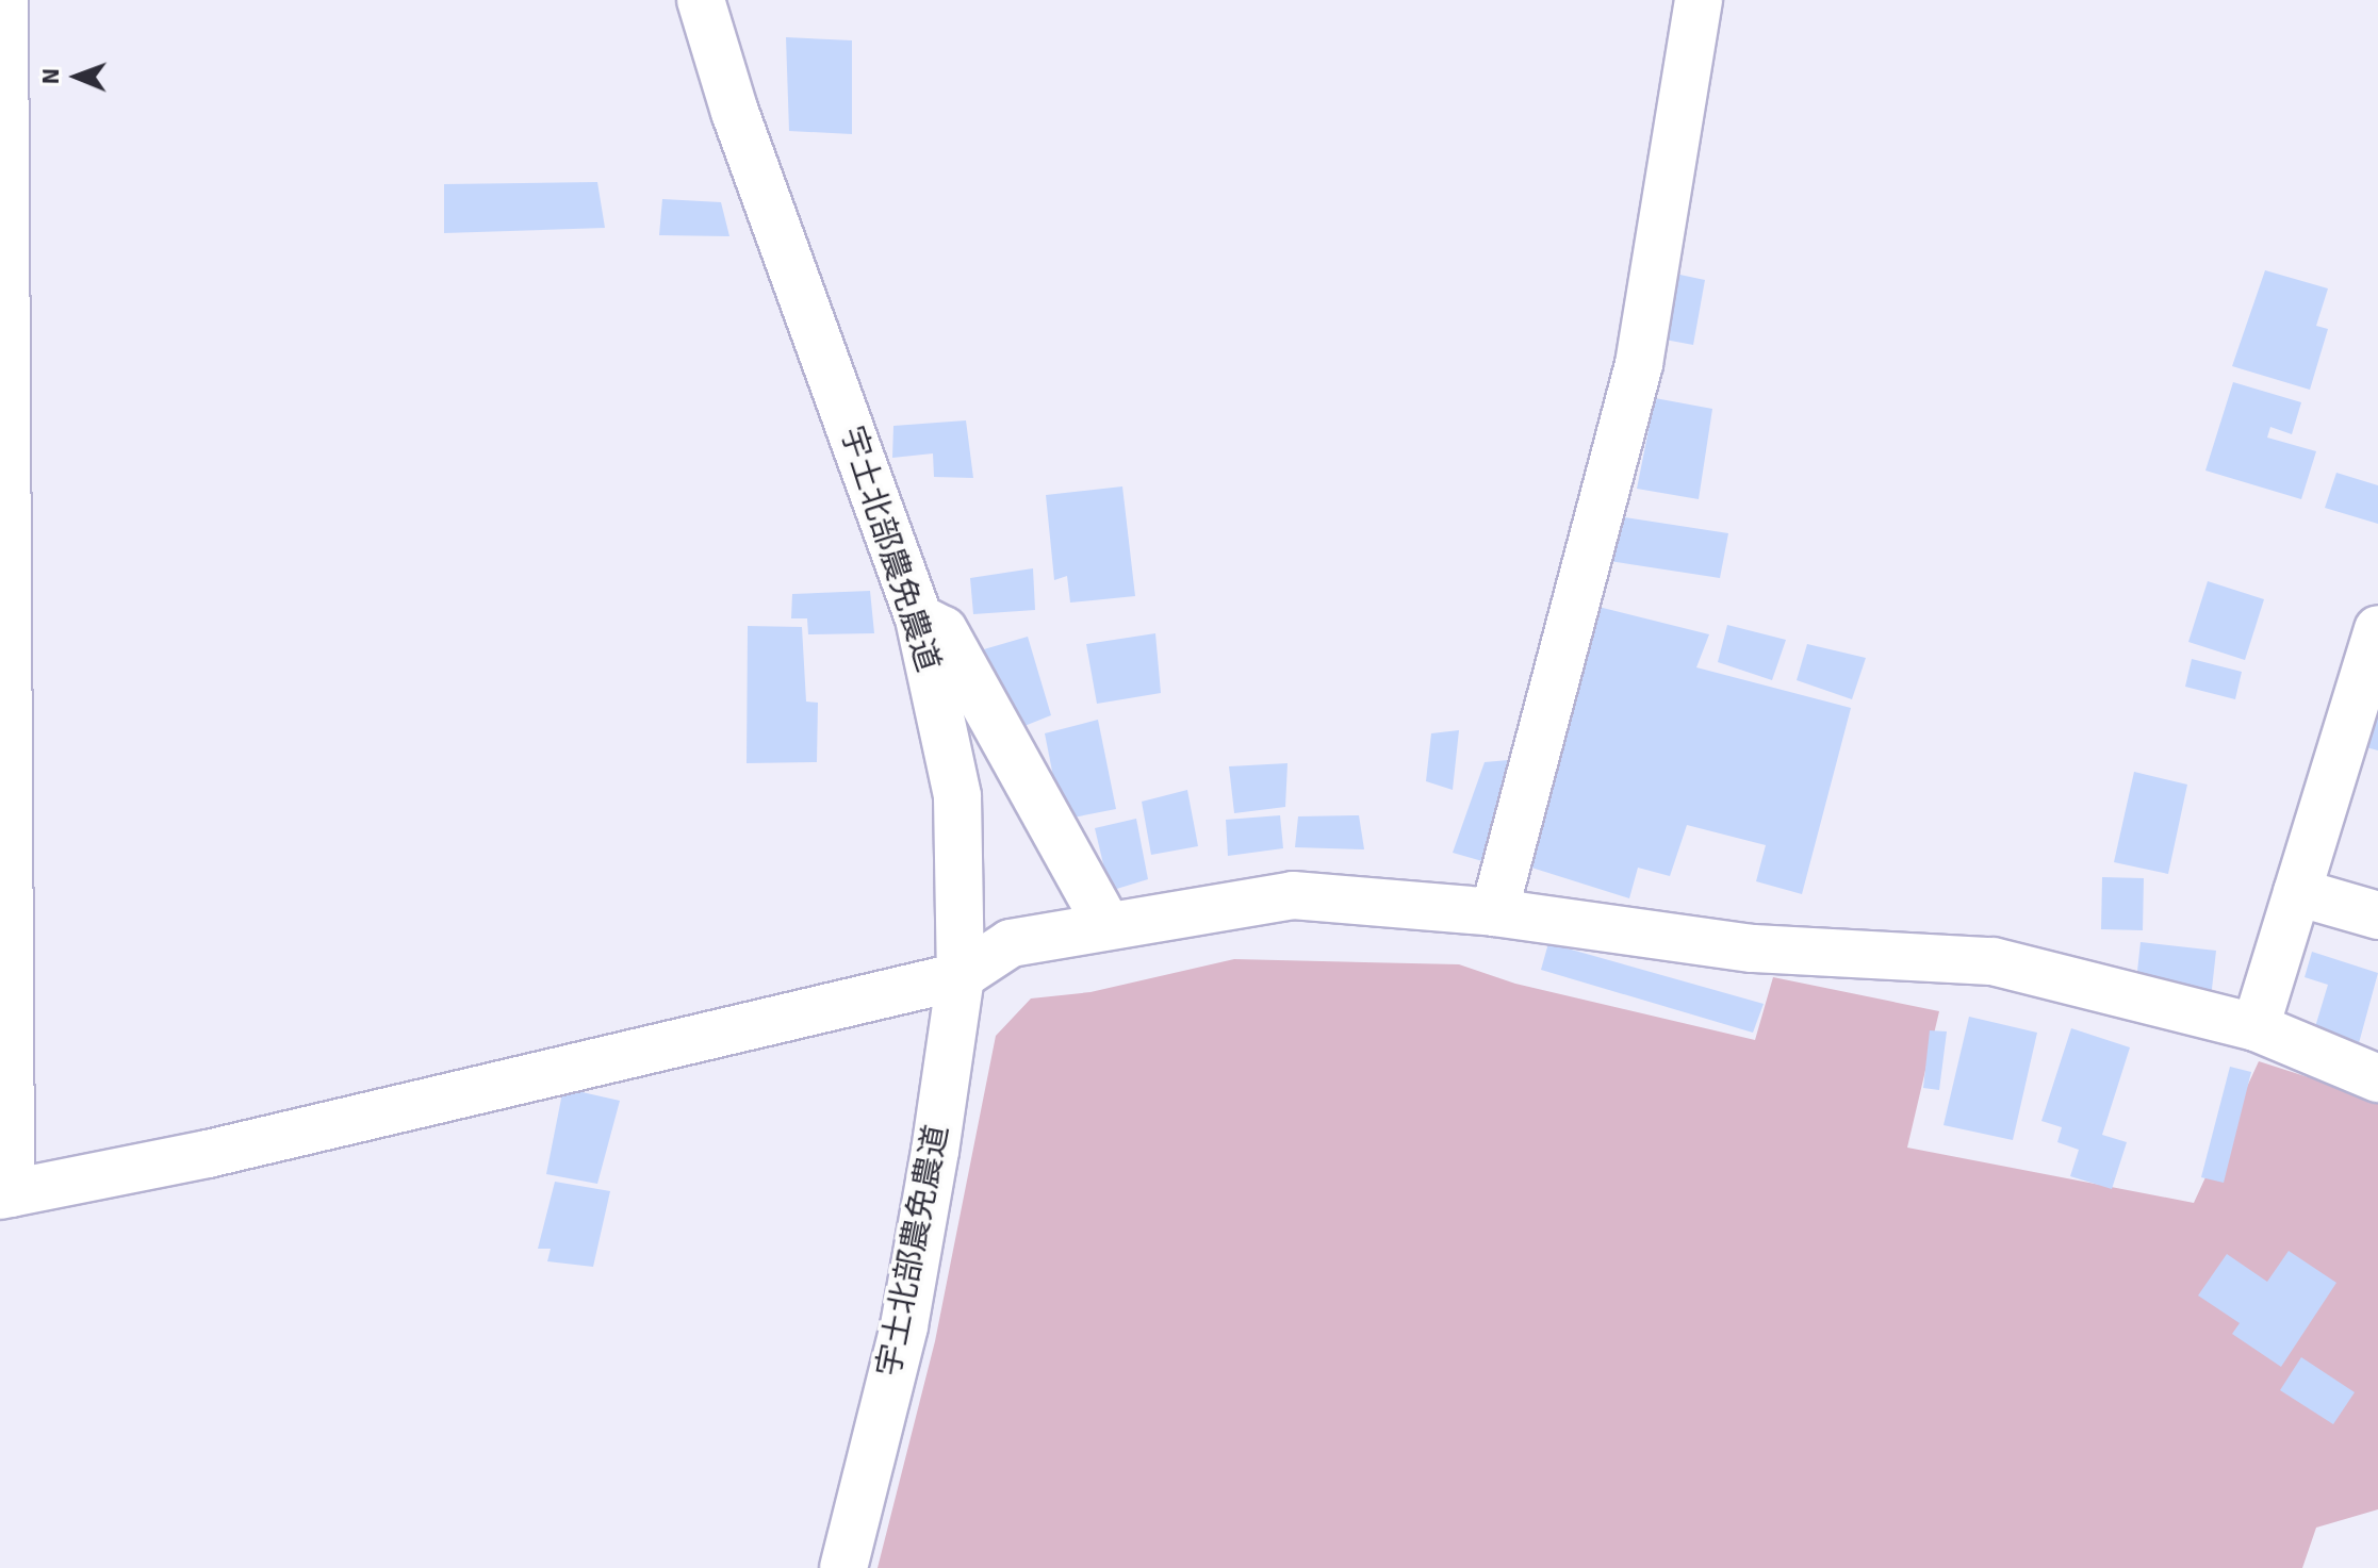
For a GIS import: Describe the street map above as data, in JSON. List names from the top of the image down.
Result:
{
  "streets": {
    "street": ["宇土北部農免農道"]
  },
  "north": "left"
}
